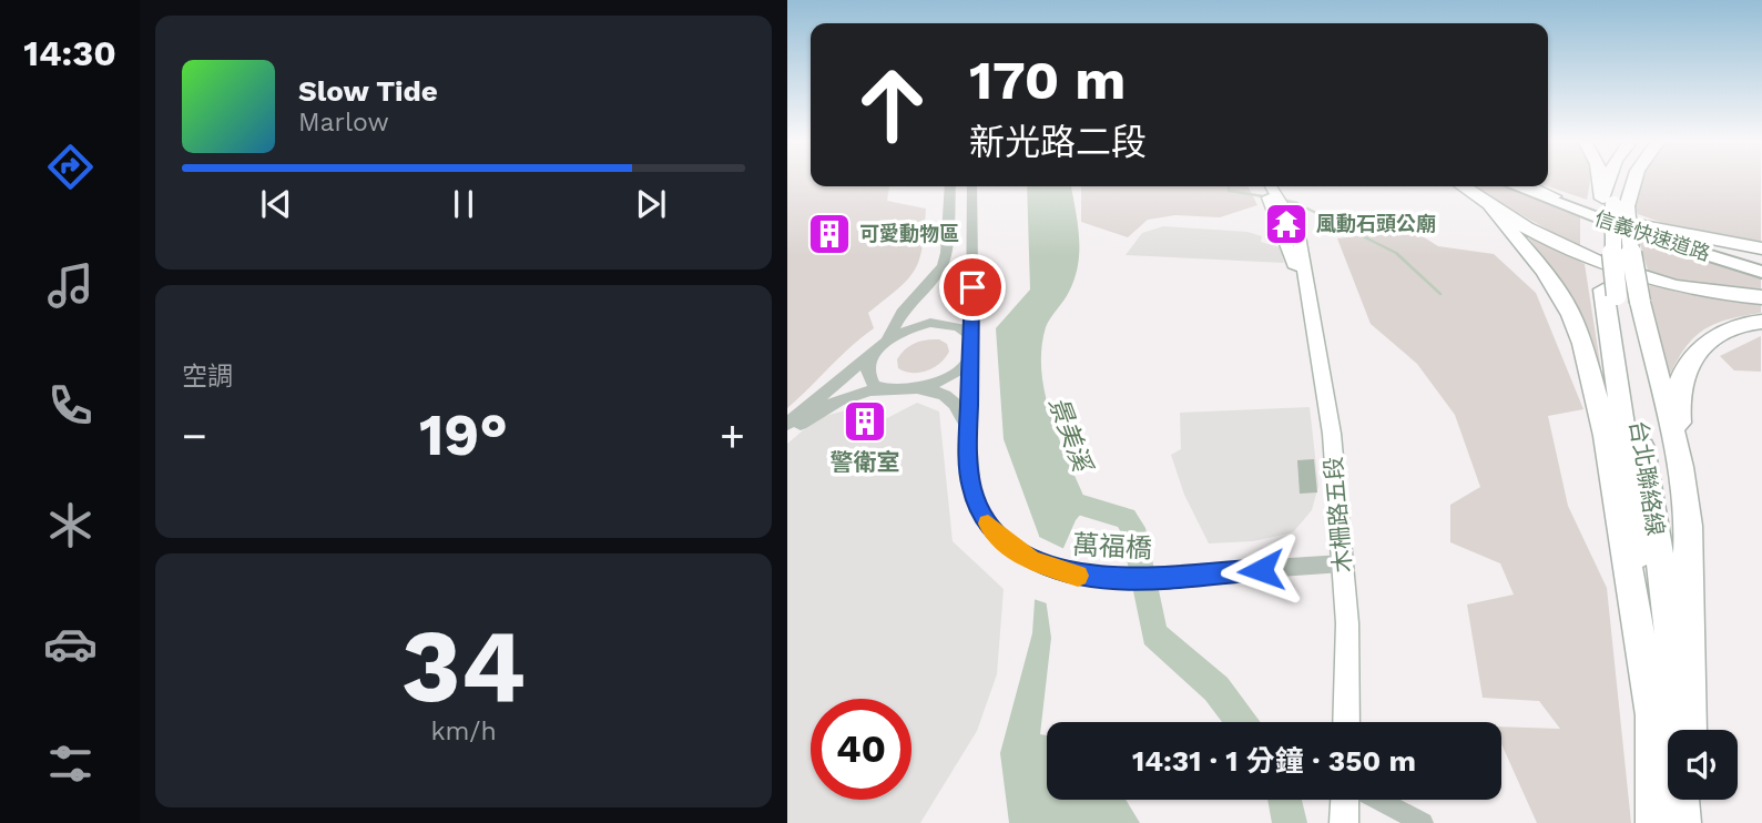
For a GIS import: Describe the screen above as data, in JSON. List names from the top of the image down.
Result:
{
  "streets": {
    "highway": ["信義快速道路", "台北聯絡線"],
    "main road": ["木柵路五段"],
    "street": ["萬福橋"]
  },
  "crossings": [
    ["木柵路五段", "萬福橋"]
  ],
  "water": ["景美溪"],
  "places": {
    "temple": ["風動石頭公廟"],
    "building": ["可愛動物區", "警衛室"]
  },
  "page": {
    "tabs": "14:30",
    "turn": ["170 m", "新光路二段"],
    "song": ["Slow Tide", "Marlow"],
    "tile": [
      "空調",
      ["34", "km/h"]
    ],
    "heat": ["−", "19°", "+"],
    "limit": "40",
    "trip": "14:31 · 1 分鐘 · 350 m"
  }
}
